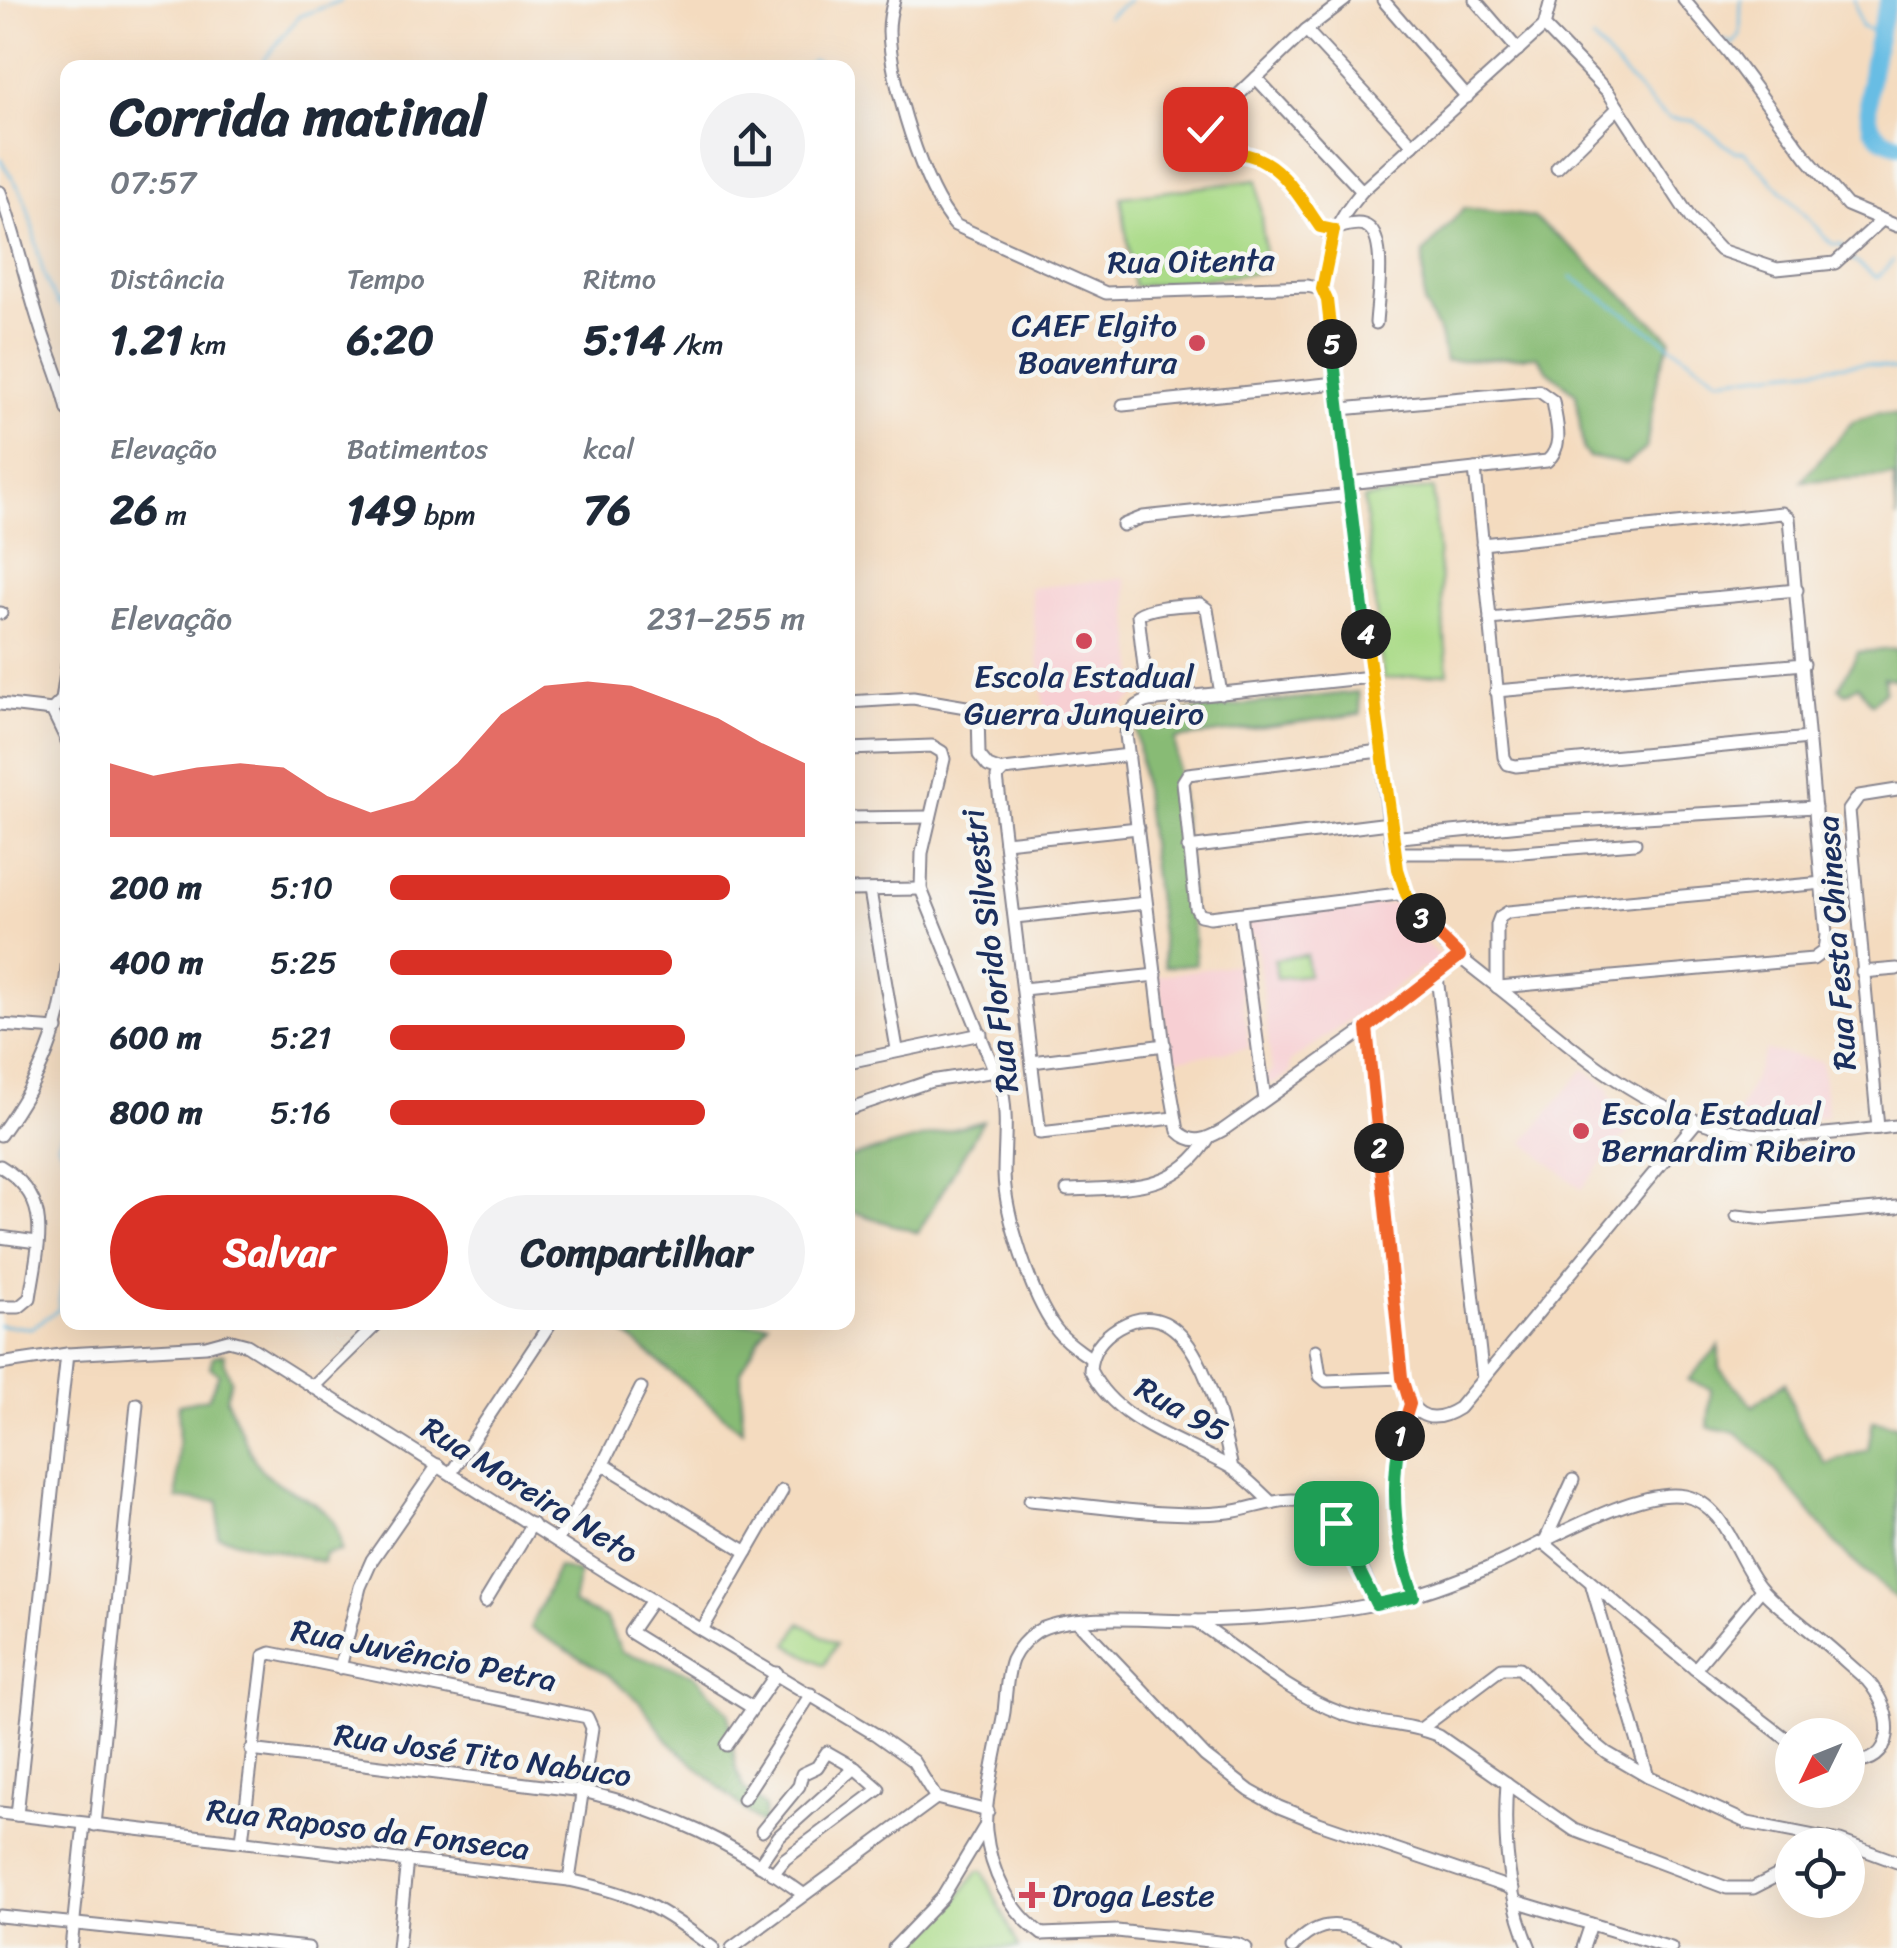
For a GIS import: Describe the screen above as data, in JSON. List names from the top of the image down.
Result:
{
  "streets": {
    "street": [
      "Rua Oitenta",
      "Rua Festa Chinesa",
      "Rua Florido Silvestri",
      "Rua 95",
      "Rua Moreira Neto",
      "Rua Juvêncio Petra",
      "Rua José Tito Nabuco",
      "Rua Raposo da Fonseca"
    ]
  },
  "crossings": [
    ["Rua Juvêncio Petra", "Rua José Tito Nabuco"],
    ["Rua Juvêncio Petra", "Rua Raposo da Fonseca"]
  ],
  "places": {
    "other": ["CAEF Elgito Boaventura", "Escola Estadual Guerra Junqueiro", "Escola Estadual Bernardim Ribeiro"],
    "health": ["Droga Leste"]
  },
  "north": "bottom left",
  "page": {
    "heading": ["Corrida matinal", "07:57"],
    "stats": [
      ["Distância", "1.21 km"],
      ["Tempo", "6:20"],
      ["Ritmo", "5:14 /km"],
      ["Elevação", "26 m"],
      ["Batimentos", "149 bpm"],
      ["kcal", "76"]
    ],
    "pins": [
      "5",
      "4",
      "3",
      "2",
      "1"
    ],
    "chart": ["Elevação", "231–255 m"],
    "list": [
      {
        "name": "200 m",
        "note": "5:10"
      },
      {
        "name": "400 m",
        "note": "5:25"
      },
      {
        "name": "600 m",
        "note": "5:21"
      },
      {
        "name": "800 m",
        "note": "5:16"
      }
    ],
    "buttons": ["Salvar", "Compartilhar"]
  }
}
